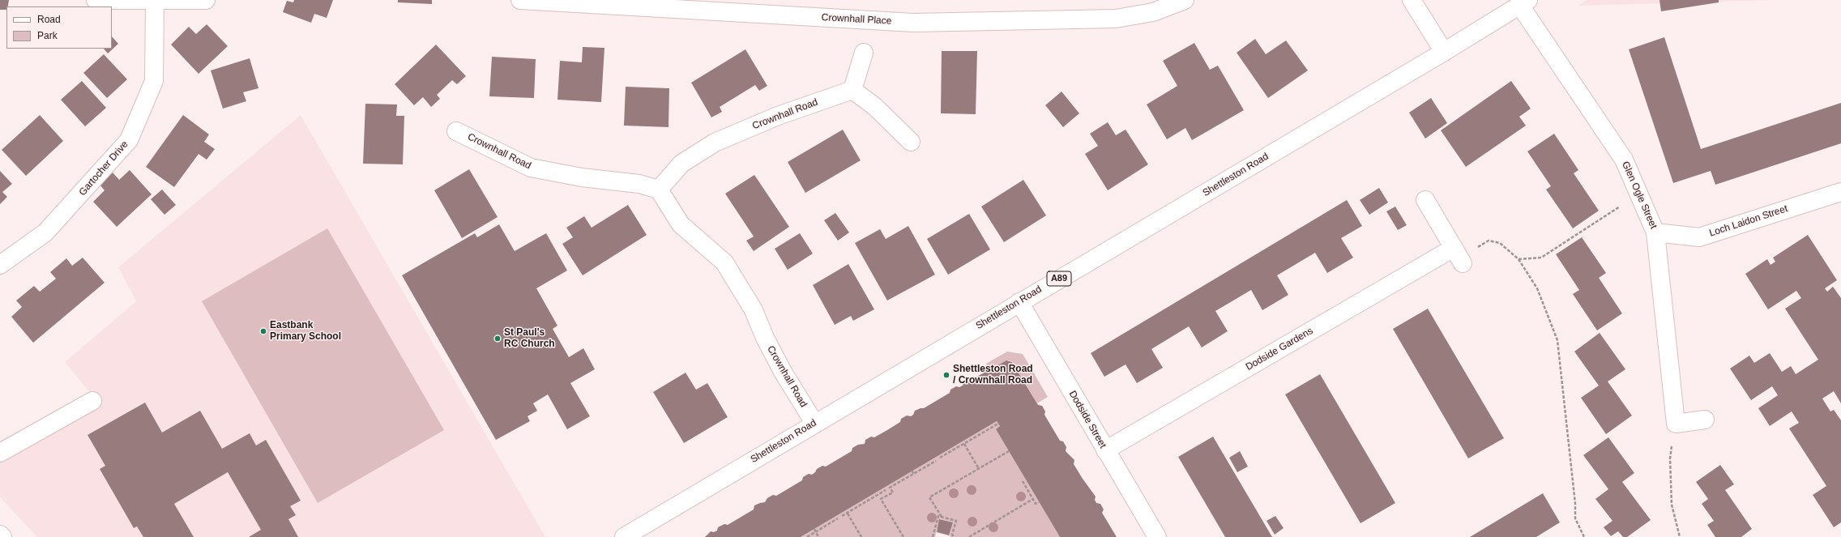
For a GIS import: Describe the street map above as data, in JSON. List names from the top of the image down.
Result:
{
  "streets": {
    "street": [
      "Crownhall Place",
      "Crownhall Road",
      "Gartocher Drive",
      "Shettleston Road",
      "Glen Ogle Street",
      "Loch Laidon Street",
      "A89",
      "Dodside Gardens",
      "Dodside Street"
    ]
  },
  "crossings": [
    ["Crownhall Road", "Shettleston Road"],
    ["Shettleston Road", "Glen Ogle Street"],
    ["Shettleston Road", "Dodside Street"],
    ["Glen Ogle Street", "Loch Laidon Street"],
    ["Dodside Gardens", "Dodside Street"]
  ],
  "places": ["Eastbank Primary School", "St Paul's RC Church", "Shettleston Road / Crownhall Road"],
  "legend": ["Road", "Park"]
}
